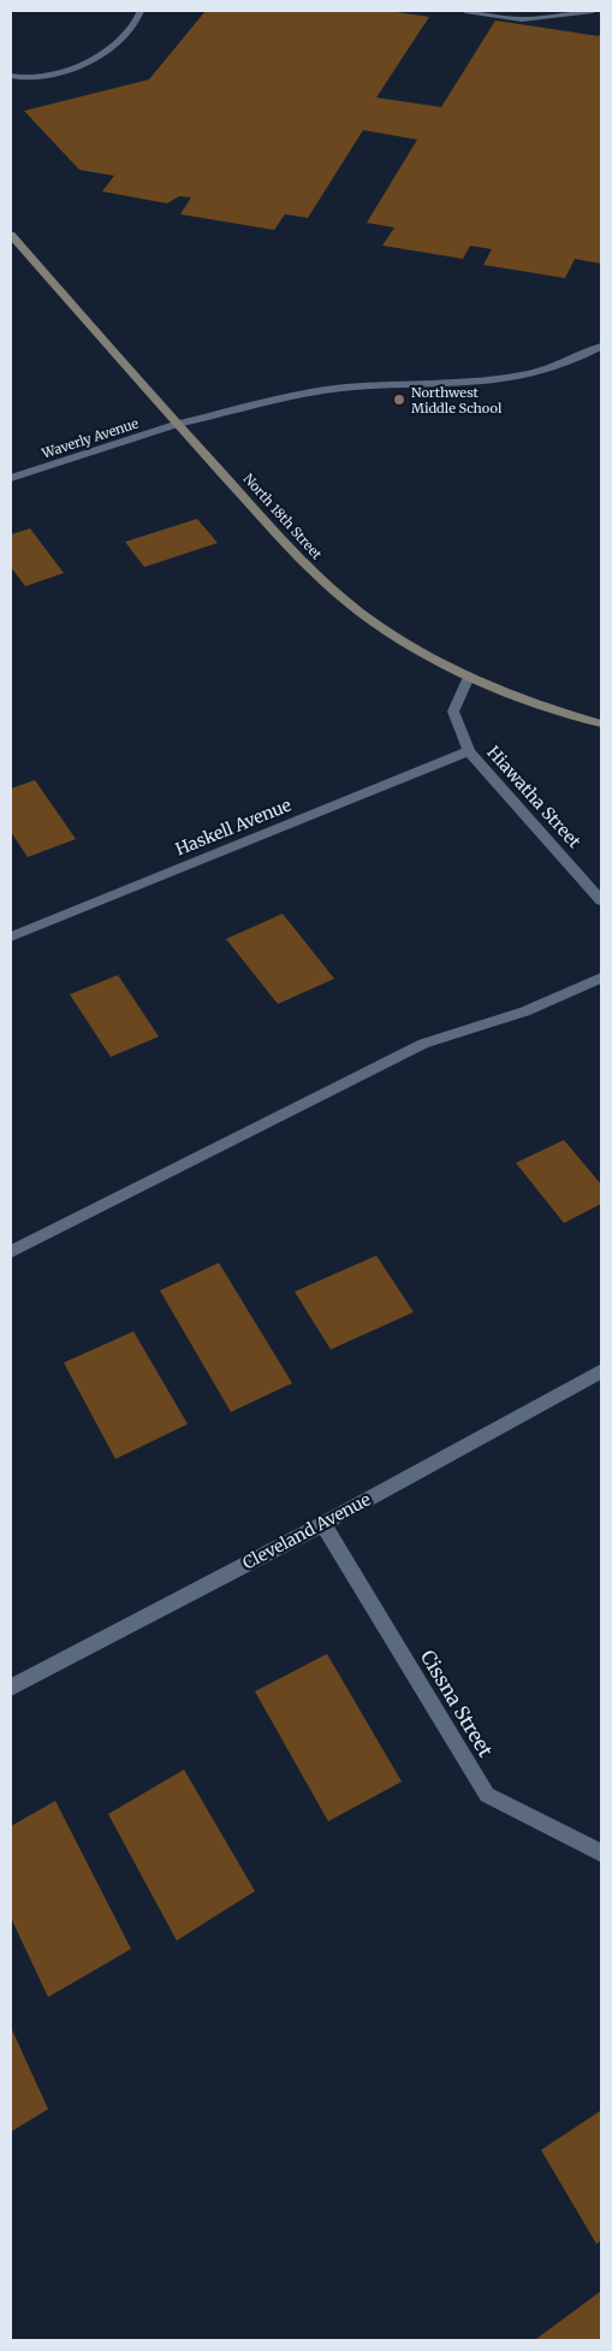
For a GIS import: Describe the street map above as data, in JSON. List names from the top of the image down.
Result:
{
  "streets": {
    "main road": ["North 18th Street"],
    "street": [
      "Waverly Avenue",
      "Hiawatha Street",
      "Haskell Avenue",
      "Cleveland Avenue",
      "Cissna Street"
    ]
  },
  "crossings": [
    ["Waverly Avenue", "North 18th Street"],
    ["North 18th Street", "Hiawatha Street"],
    ["Hiawatha Street", "Haskell Avenue"],
    ["Cleveland Avenue", "Cissna Street"]
  ],
  "places": ["Northwest Middle School"]
}
